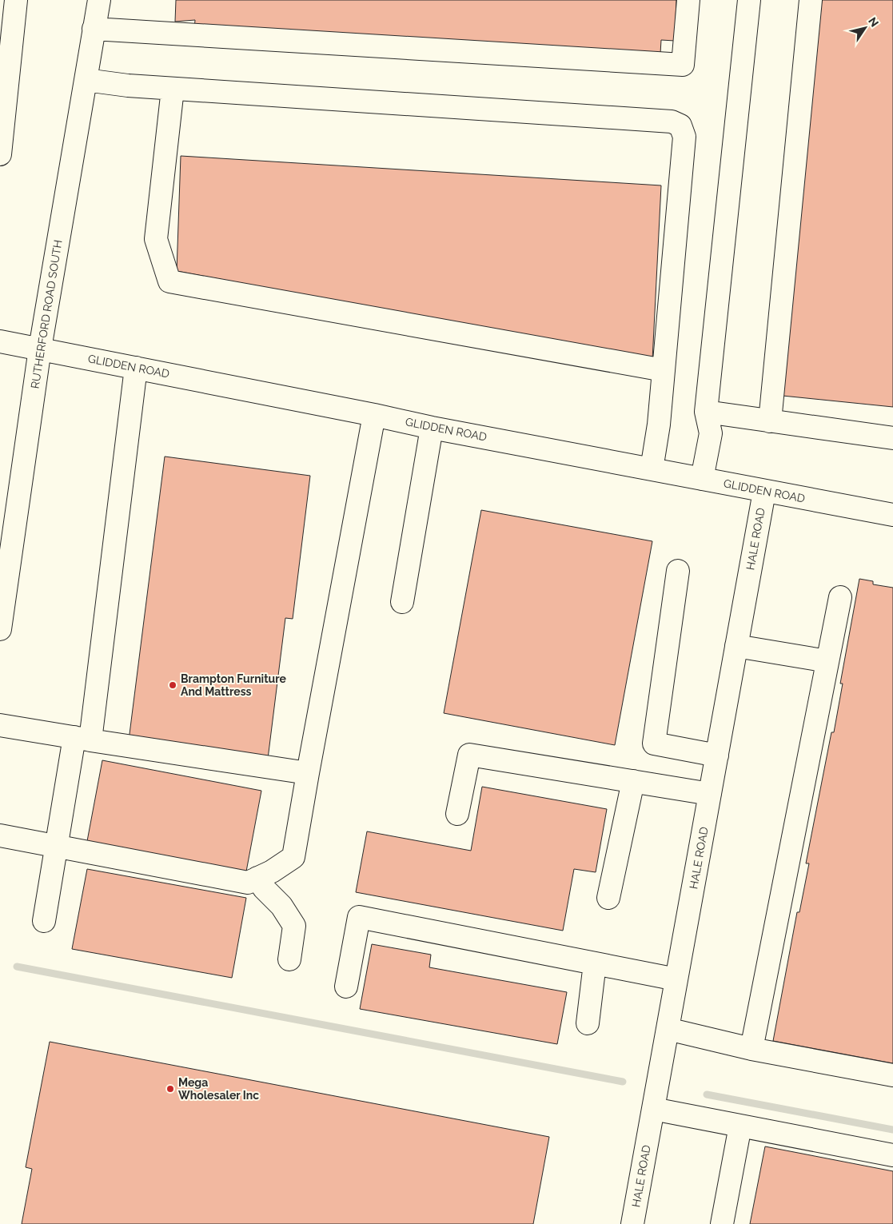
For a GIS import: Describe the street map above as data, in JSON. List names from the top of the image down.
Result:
{
  "streets": {
    "street": ["RUTHERFORD ROAD SOUTH", "GLIDDEN ROAD", "HALE ROAD"]
  },
  "crossings": [
    ["RUTHERFORD ROAD SOUTH", "GLIDDEN ROAD"],
    ["GLIDDEN ROAD", "HALE ROAD"]
  ],
  "places": ["Brampton Furniture And Mattress", "Mega Wholesaler Inc"],
  "north": "top right"
}
